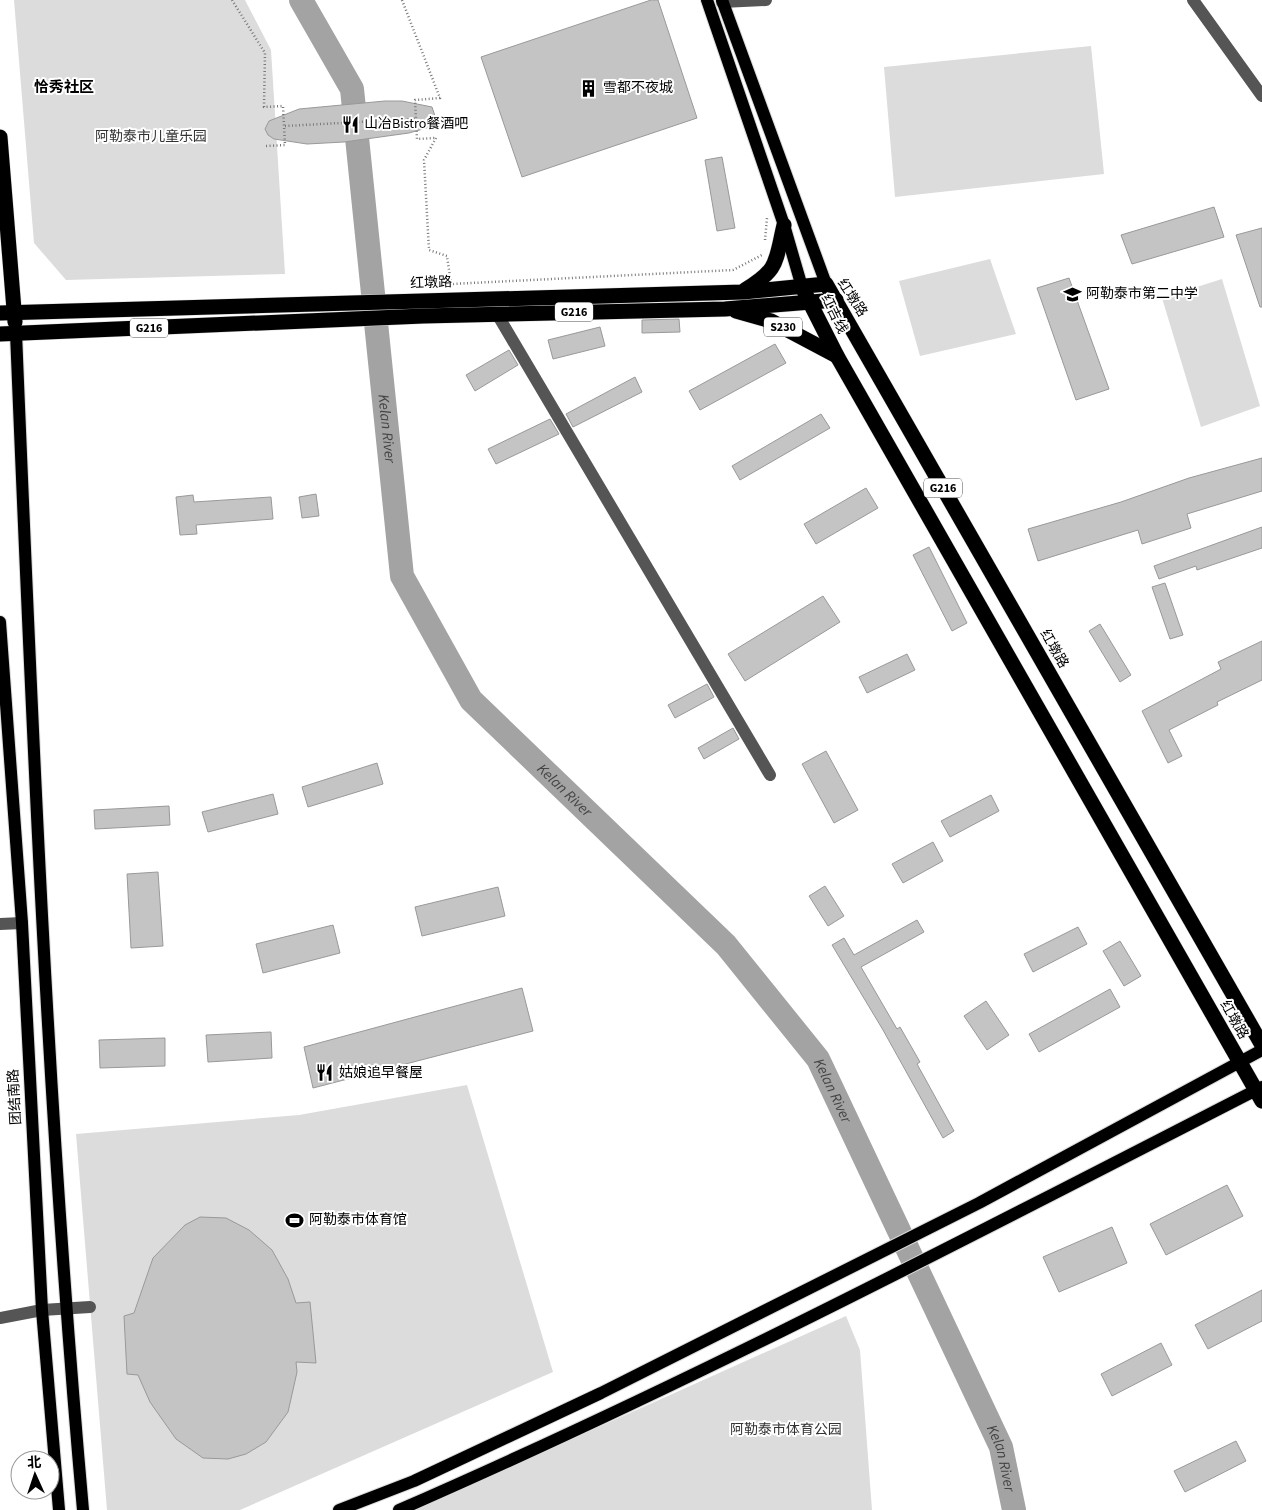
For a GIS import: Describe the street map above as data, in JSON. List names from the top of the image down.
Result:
{
  "streets": {
    "highway": [
      "红墩路",
      "G216",
      "红吉线",
      "S230"
    ],
    "main road": ["团结南路"]
  },
  "crossings": [
    ["红墩路", "红吉线"],
    ["红墩路", "S230"],
    ["G216", "S230"],
    ["红吉线", "S230"]
  ],
  "districts": ["恰秀社区"],
  "water": ["Kelan River"],
  "parks": ["阿勒泰市儿童乐园", "阿勒泰市体育公园"],
  "places": {
    "building": ["雪都不夜城"],
    "restaurant": ["山冶Bistro餐酒吧", "姑娘追早餐屋"],
    "school or university": ["阿勒泰市第二中学"],
    "sports": ["阿勒泰市体育馆"]
  },
  "north": "top"
}
